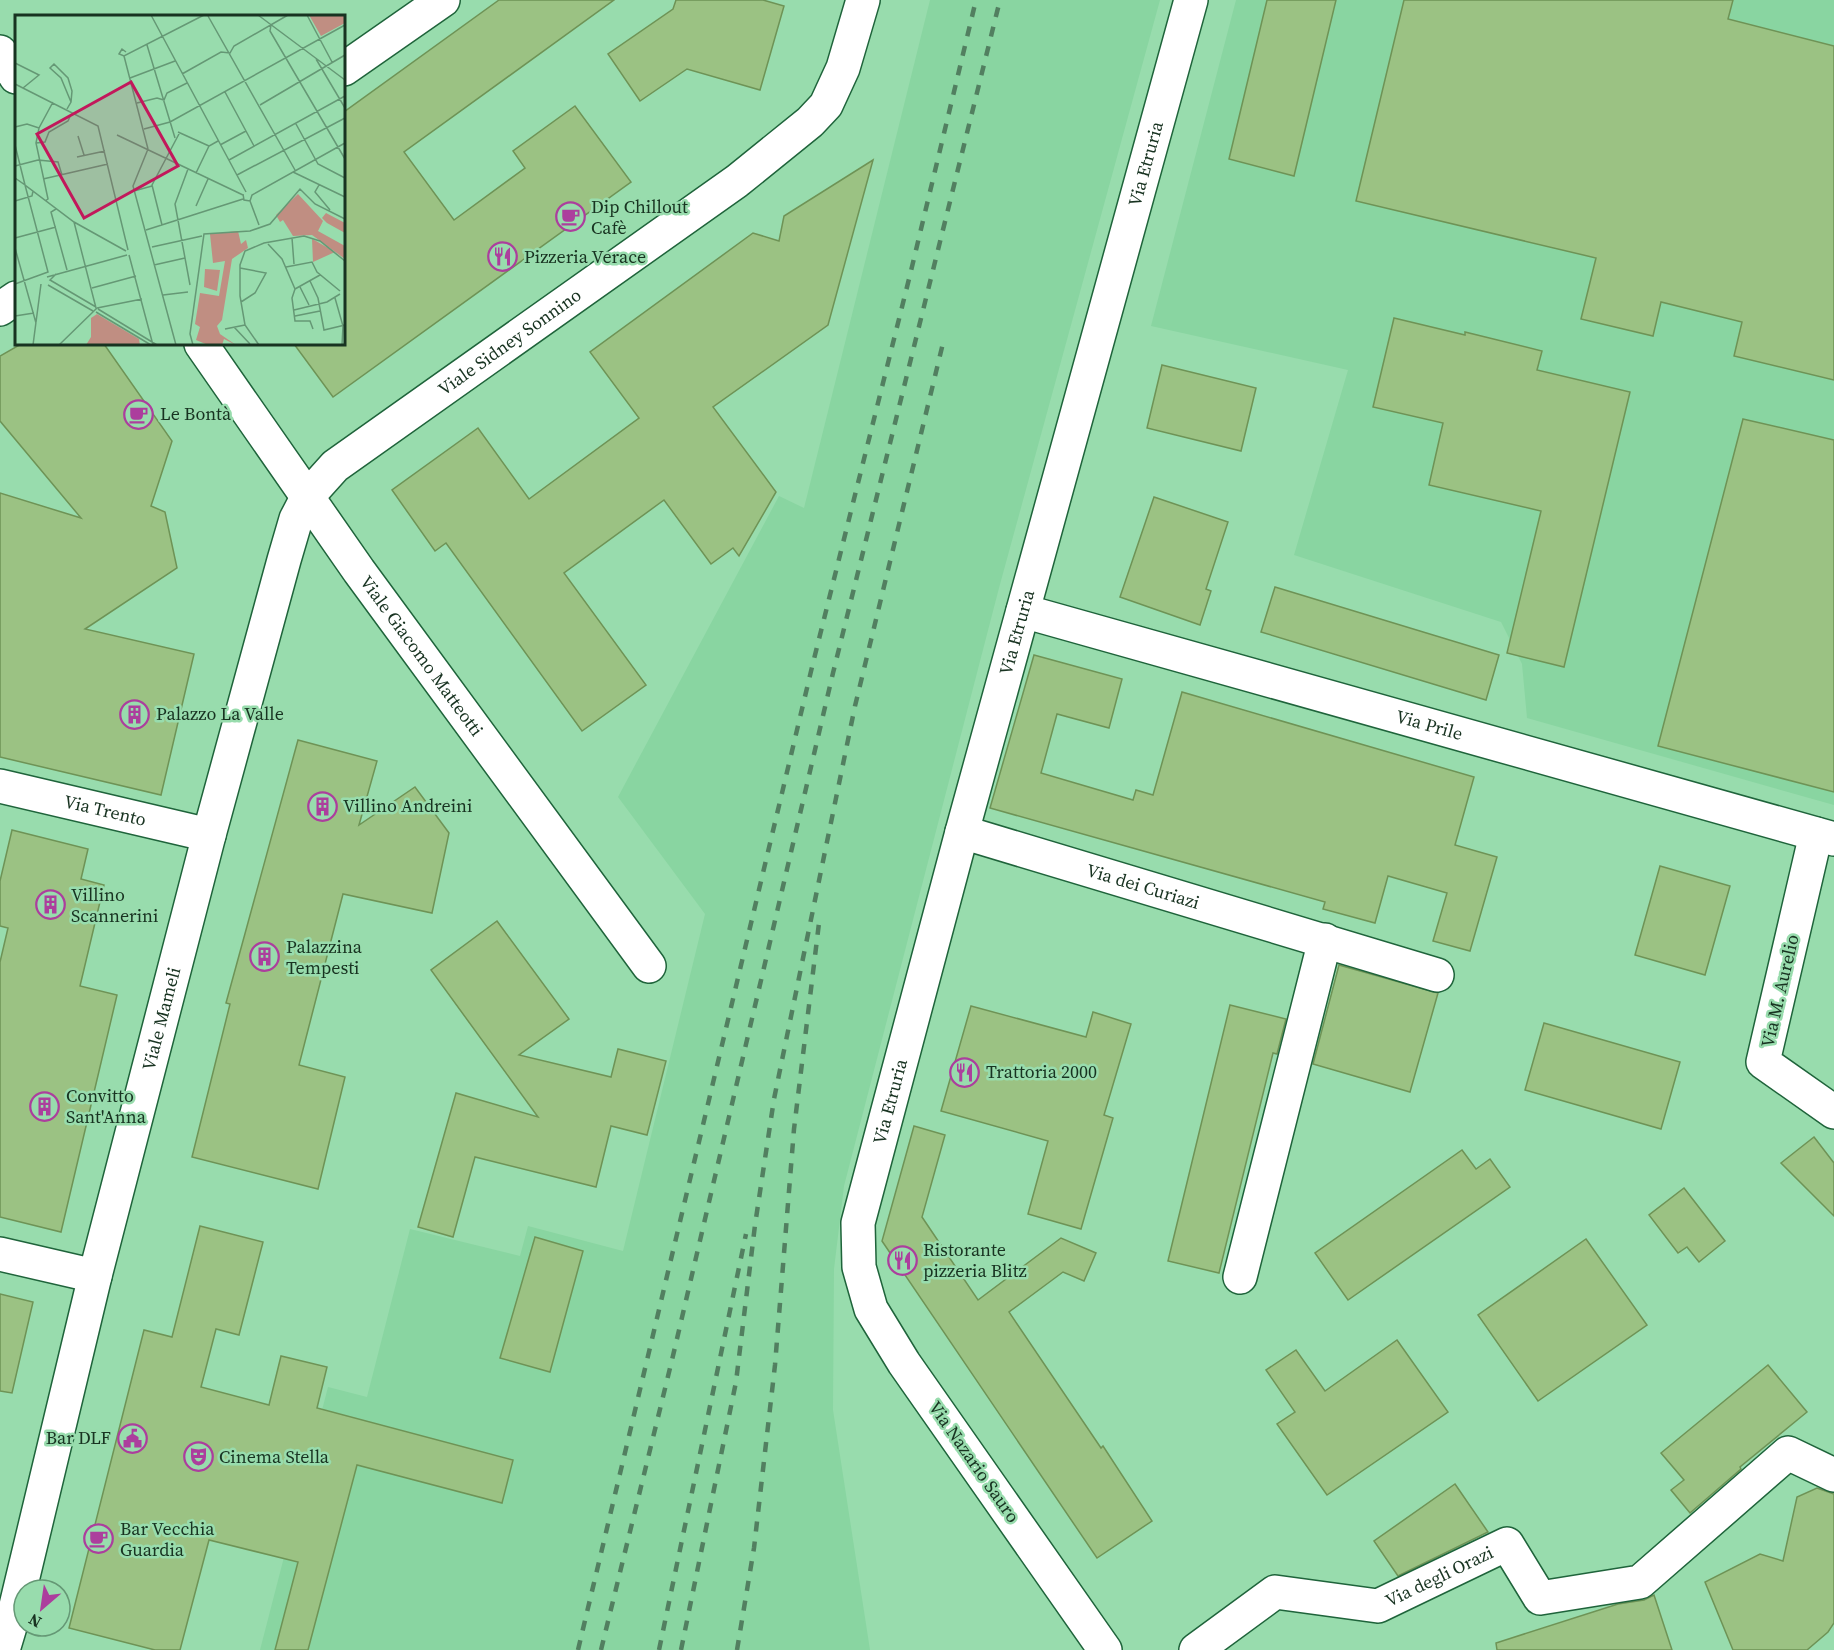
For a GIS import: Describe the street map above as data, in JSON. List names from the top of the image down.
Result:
{
  "streets": {
    "street": [
      "Via Etruria",
      "Viale Sidney Sonnino",
      "Viale Giacomo Matteotti",
      "Via Prile",
      "Via Trento",
      "Via dei Curiazi",
      "Via M. Aurelio",
      "Viale Mameli",
      "Via Nazario Sauro",
      "Via degli Orazi"
    ]
  },
  "crossings": [
    ["Via Etruria", "Via Prile"],
    ["Via Etruria", "Via dei Curiazi"],
    ["Via Etruria", "Via Nazario Sauro"],
    ["Viale Sidney Sonnino", "Viale Giacomo Matteotti"],
    ["Viale Sidney Sonnino", "Viale Mameli"],
    ["Viale Giacomo Matteotti", "Viale Mameli"],
    ["Via Prile", "Via M. Aurelio"],
    ["Via Trento", "Viale Mameli"]
  ],
  "places": {
    "cafe": ["Dip Chillout Cafè", "Le Bontà", "Bar Vecchia Guardia"],
    "restaurant": ["Pizzeria Verace", "Trattoria 2000", "Ristorante pizzeria Blitz"],
    "building": [
      "Palazzo La Valle",
      "Villino Andreini",
      "Villino Scannerini",
      "Palazzina Tempesti",
      "Convitto Sant'Anna"
    ],
    "public building": ["Bar DLF"],
    "theatre": ["Cinema Stella"]
  },
  "north": "bottom left"
}
